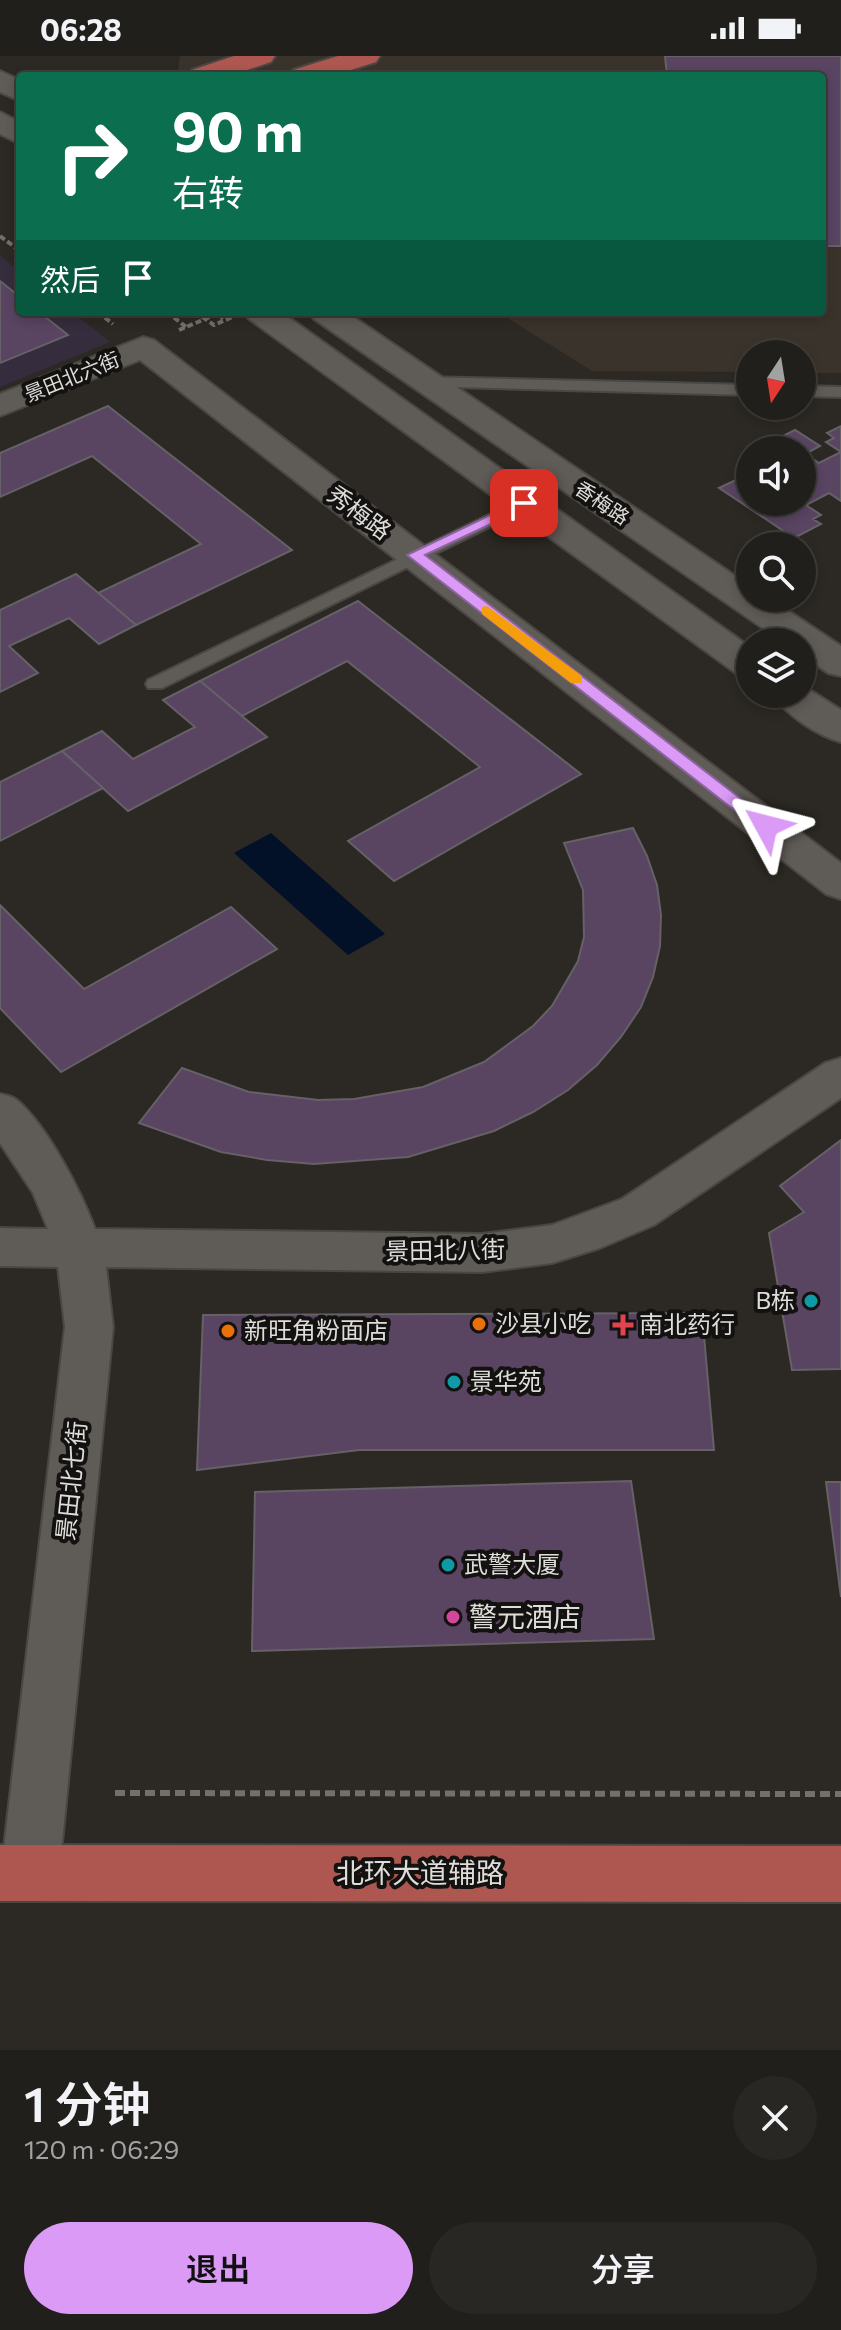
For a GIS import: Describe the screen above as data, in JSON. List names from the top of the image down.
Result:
{
  "streets": {
    "main road": ["北环大道辅路"],
    "street": [
      "景田北六街",
      "香梅路",
      "秀梅路",
      "景田北八街",
      "景田北七街"
    ]
  },
  "crossings": [
    ["景田北六街", "秀梅路"],
    ["景田北八街", "景田北七街"],
    ["景田北七街", "北环大道辅路"]
  ],
  "places": {
    "other": [
      "B栋",
      "沙县小吃",
      "新旺角粉面店",
      "景华苑",
      "武警大厦",
      "警元酒店"
    ],
    "health": ["南北药行"]
  },
  "north": "bottom",
  "page": {
    "status": "06:28",
    "turn": ["90 m", "右转"],
    "then": "然后",
    "heading": ["1 分钟", "120 m · 06:29"],
    "buttons": ["退出", "分享"]
  }
}
